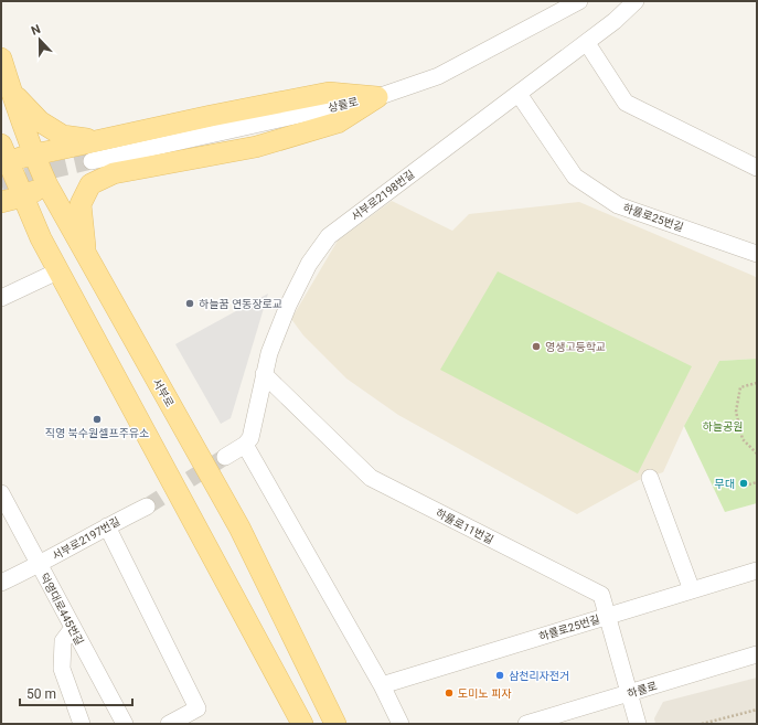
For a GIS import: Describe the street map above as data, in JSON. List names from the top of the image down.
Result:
{
  "streets": {
    "main road": ["서부로"],
    "street": [
      "상률로",
      "서부로2198번길",
      "하률로25번길",
      "하률로11번길",
      "서부로2197번길",
      "덕영대로445번길",
      "하률로"
    ]
  },
  "crossings": [
    ["서부로2198번길", "하률로25번길"],
    ["서부로2198번길", "하률로11번길"],
    ["하률로25번길", "하률로11번길"],
    ["하률로11번길", "하률로"],
    ["서부로2197번길", "덕영대로445번길"]
  ],
  "parks": ["하늘공원"],
  "places": [
    "하늘꿈 연동장로교",
    "영생고등학교",
    "직영 북수원셀프주유소",
    "무대",
    "삼천리자전거",
    "도미노 피자"
  ],
  "scale_bar": "50 m",
  "north": "top"
}
